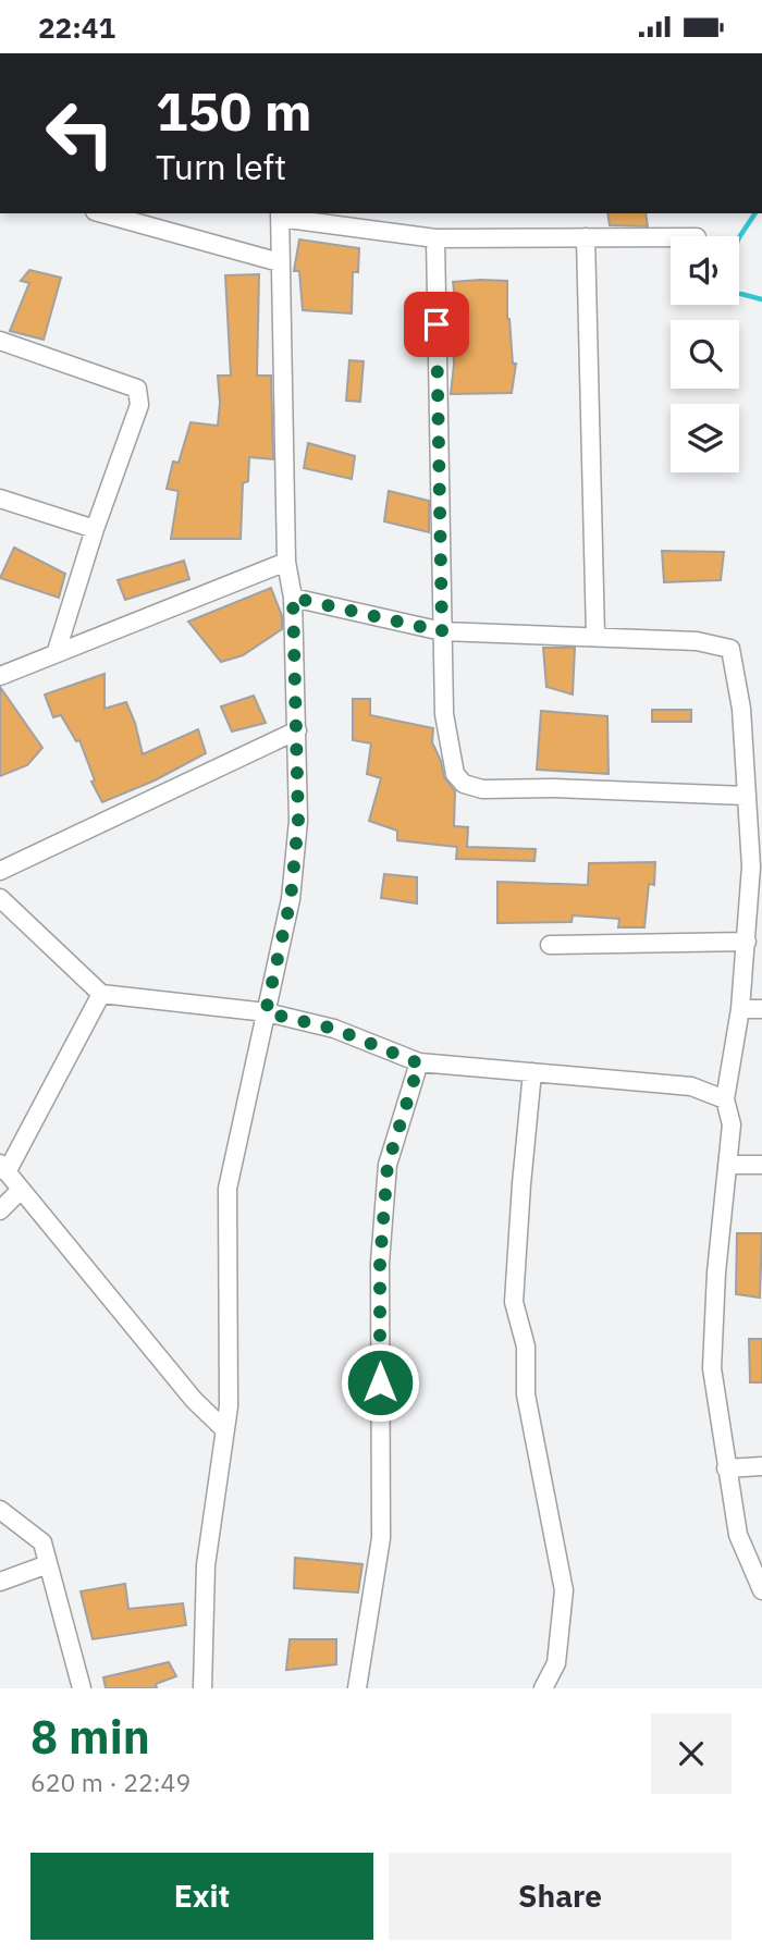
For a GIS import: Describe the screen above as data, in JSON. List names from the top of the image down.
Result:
{
  "page": {
    "status": "22:41",
    "turn": ["150 m", "Turn left"],
    "heading": ["8 min", "620 m · 22:49"],
    "buttons": ["Exit", "Share"]
  }
}
